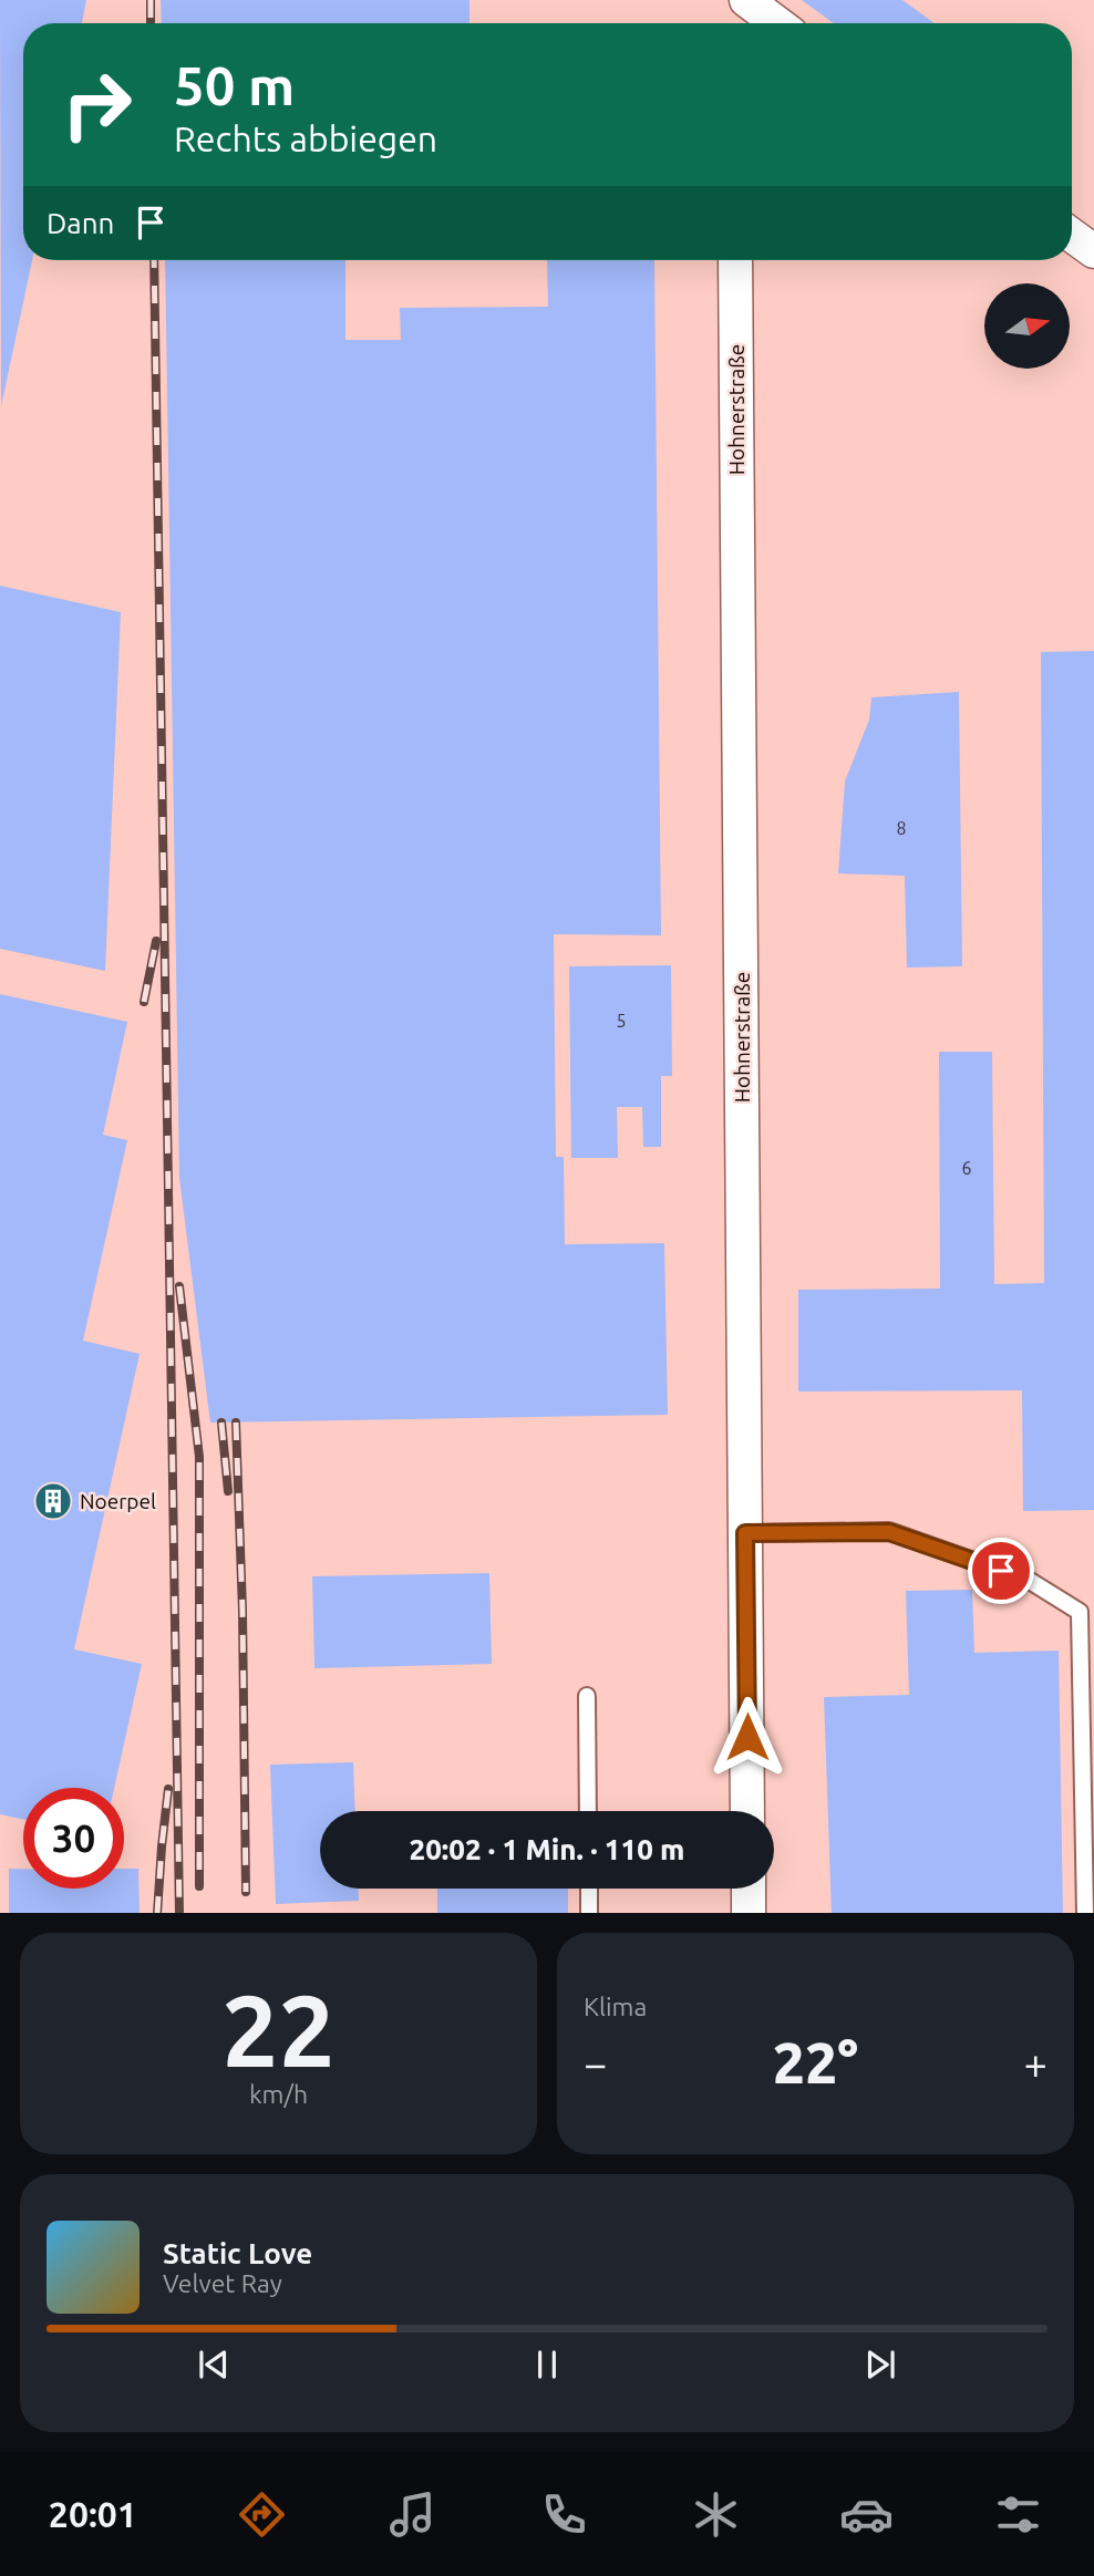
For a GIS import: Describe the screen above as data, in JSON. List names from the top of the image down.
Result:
{
  "streets": {
    "street": ["Hohnerstraße"]
  },
  "places": {
    "building": ["Noerpel"]
  },
  "house_numbers": ["8", "5", "6"],
  "north": "right",
  "page": {
    "turn": ["50 m", "Rechts abbiegen"],
    "then": "Dann",
    "limit": "30",
    "trip": "20:02 · 1 Min. · 110 m",
    "tile": [
      ["22", "km/h"],
      "Klima"
    ],
    "heat": ["−", "22°", "+"],
    "song": ["Static Love", "Velvet Ray"],
    "tabs": "20:01"
  }
}
